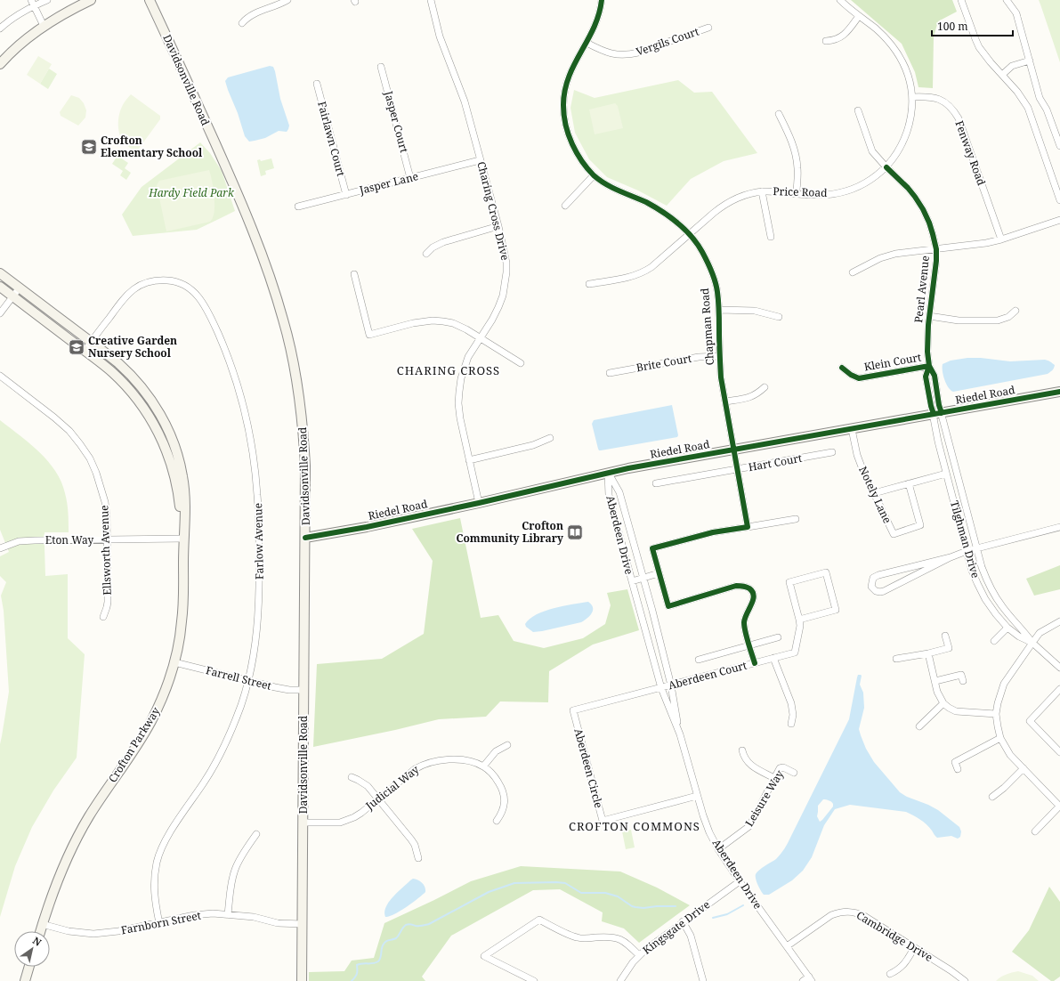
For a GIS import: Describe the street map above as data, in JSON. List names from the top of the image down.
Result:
{
  "streets": {
    "street": [
      "Vergils Court",
      "Davidsonville Road",
      "Jasper Court",
      "Fairlawn Court",
      "Fenway Road",
      "Jasper Lane",
      "Price Road",
      "Charing Cross Drive",
      "Pearl Avenue",
      "Chapman Road",
      "Klein Court",
      "Brite Court",
      "Riedel Road",
      "Hart Court",
      "Notely Lane",
      "Aberdeen Drive",
      "Tilghman Drive",
      "Eton Way",
      "Farlow Avenue",
      "Ellsworth Avenue",
      "Aberdeen Court",
      "Farrell Street",
      "Crofton Parkway",
      "Aberdeen Circle",
      "Judicial Way",
      "Leisure Way",
      "Farnborn Street",
      "Kingsgate Drive",
      "Cambridge Drive"
    ]
  },
  "crossings": [
    ["Vergils Court", "Chapman Road"],
    ["Davidsonville Road", "Riedel Road"],
    ["Davidsonville Road", "Farrell Street"],
    ["Davidsonville Road", "Judicial Way"],
    ["Davidsonville Road", "Farnborn Street"],
    ["Jasper Court", "Jasper Lane"],
    ["Fairlawn Court", "Jasper Lane"],
    ["Fenway Road", "Price Road"],
    ["Jasper Lane", "Charing Cross Drive"],
    ["Price Road", "Pearl Avenue"],
    ["Price Road", "Chapman Road"],
    ["Charing Cross Drive", "Riedel Road"],
    ["Pearl Avenue", "Klein Court"],
    ["Pearl Avenue", "Riedel Road"],
    ["Pearl Avenue", "Tilghman Drive"],
    ["Chapman Road", "Brite Court"],
    ["Chapman Road", "Riedel Road"],
    ["Chapman Road", "Hart Court"],
    ["Riedel Road", "Notely Lane"],
    ["Riedel Road", "Aberdeen Drive"],
    ["Riedel Road", "Tilghman Drive"],
    ["Aberdeen Drive", "Aberdeen Court"],
    ["Aberdeen Drive", "Aberdeen Circle"],
    ["Aberdeen Drive", "Leisure Way"],
    ["Aberdeen Drive", "Kingsgate Drive"],
    ["Aberdeen Drive", "Cambridge Drive"],
    ["Eton Way", "Ellsworth Avenue"],
    ["Eton Way", "Crofton Parkway"],
    ["Farlow Avenue", "Farrell Street"],
    ["Farlow Avenue", "Crofton Parkway"],
    ["Farlow Avenue", "Farnborn Street"],
    ["Aberdeen Court", "Aberdeen Circle"],
    ["Farrell Street", "Crofton Parkway"],
    ["Crofton Parkway", "Farnborn Street"]
  ],
  "districts": ["CHARING CROSS", "CROFTON COMMONS"],
  "parks": ["Hardy Field Park"],
  "places": {
    "school or university": ["Crofton Elementary School", "Creative Garden Nursery School"],
    "library": ["Crofton Community Library"]
  },
  "scale_bar": "100 m",
  "north": "top right"
}
